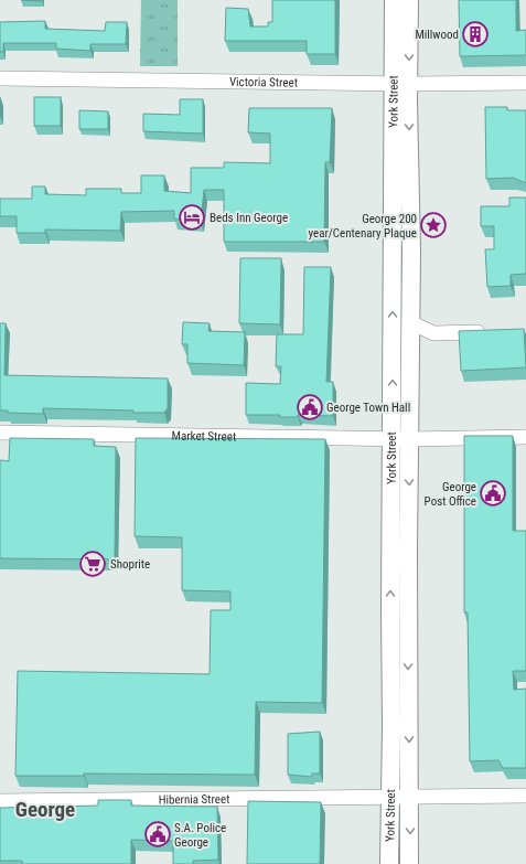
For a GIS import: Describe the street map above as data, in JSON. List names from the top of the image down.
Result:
{
  "streets": {
    "main road": ["York Street"],
    "street": ["Victoria Street", "Market Street", "Hibernia Street"]
  },
  "crossings": [
    ["Victoria Street", "York Street"],
    ["York Street", "Market Street"],
    ["York Street", "Hibernia Street"]
  ],
  "districts": ["George"],
  "places": {
    "building": ["Millwood"],
    "hotel": ["Beds Inn George"],
    "place": ["George 200 year/Centenary Plaque"],
    "public building": ["George Town Hall", "George Post Office", "S.A. Police George"],
    "supermarket": ["Shoprite"]
  }
}
